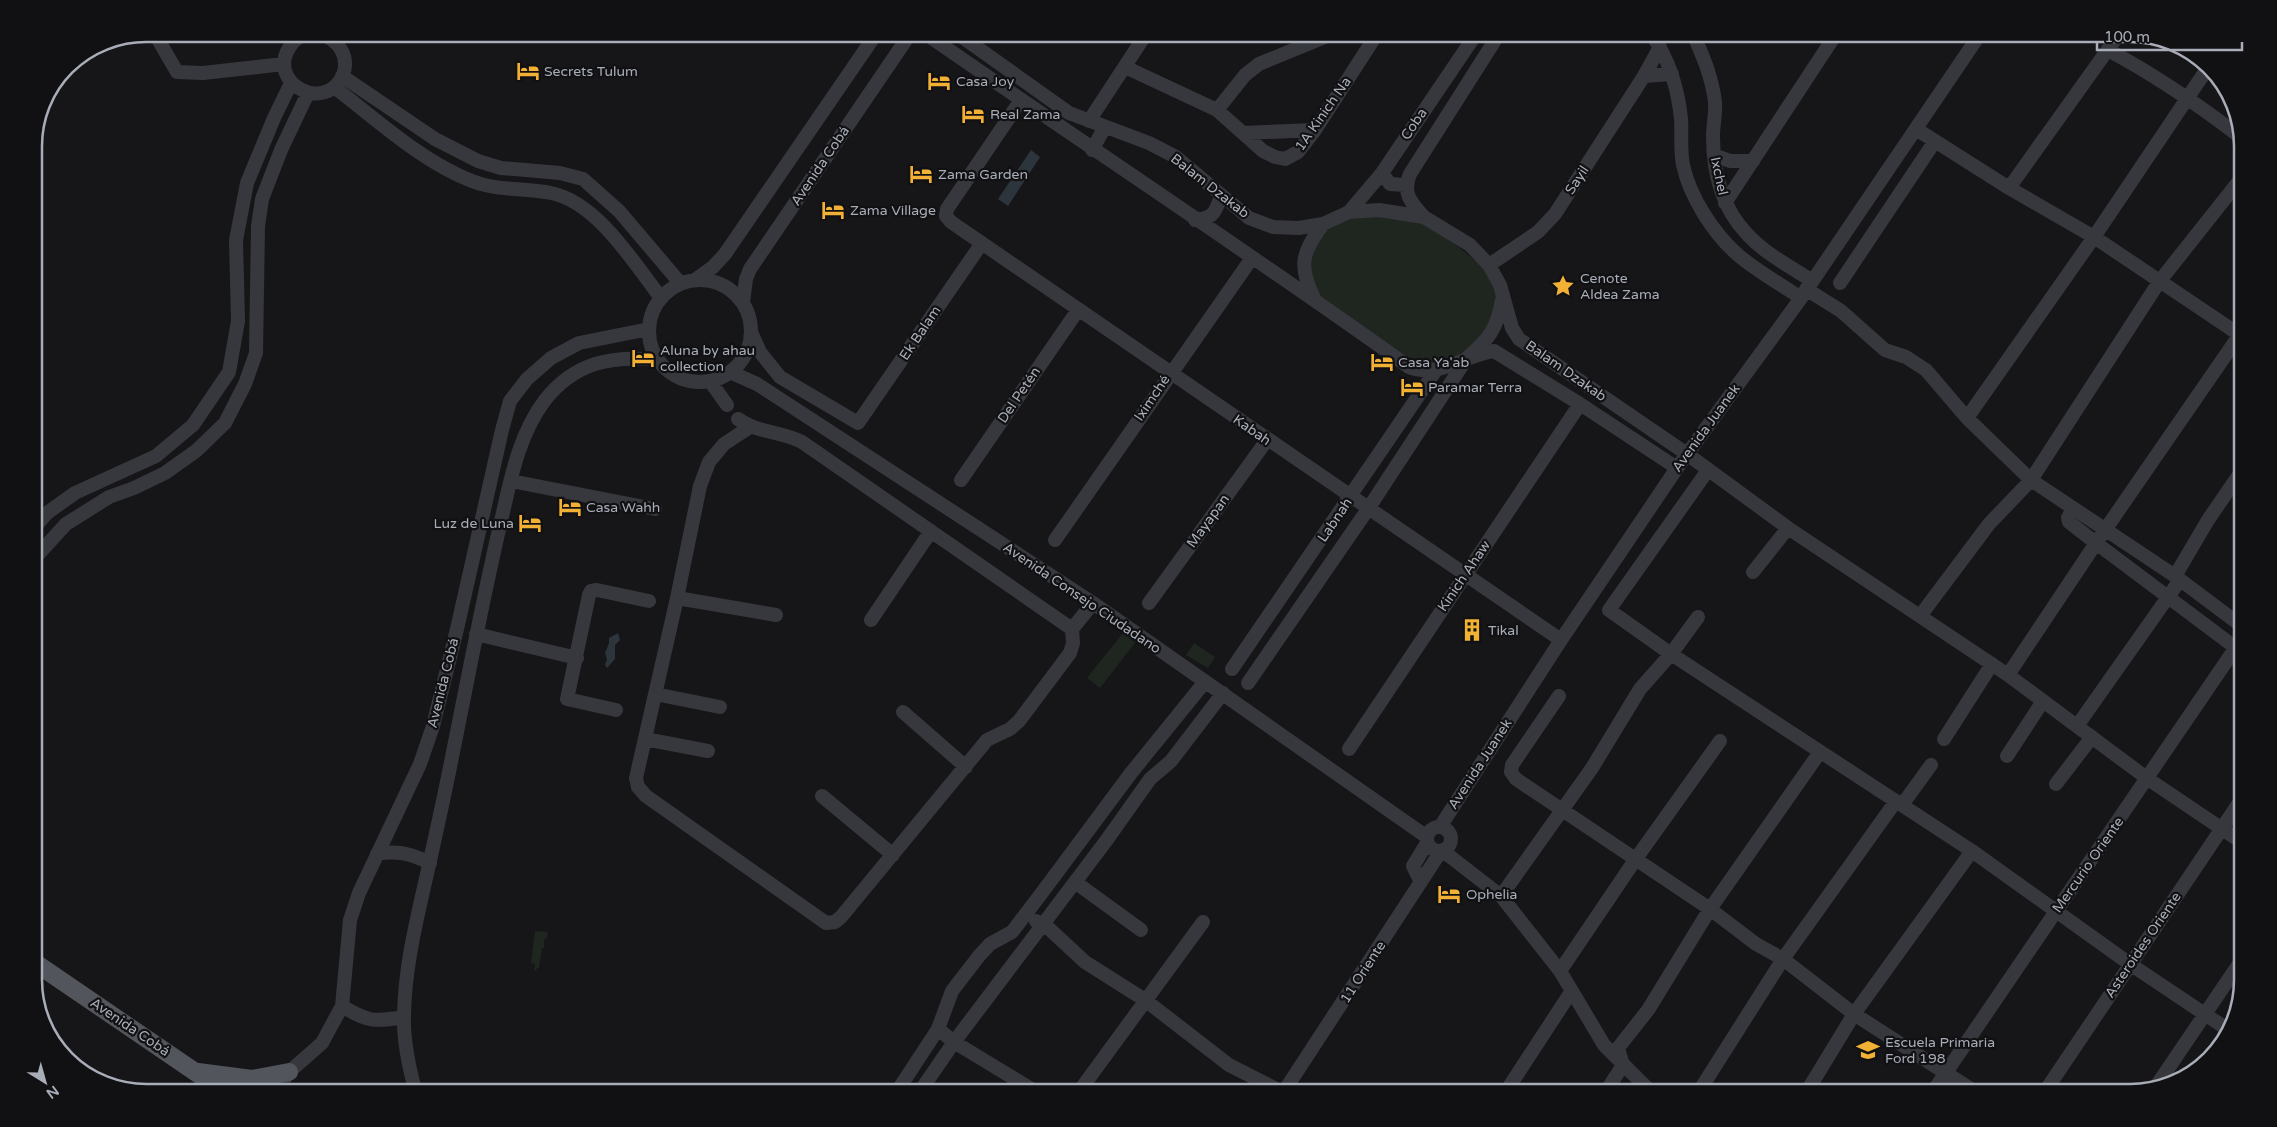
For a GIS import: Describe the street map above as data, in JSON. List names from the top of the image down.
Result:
{
  "streets": {
    "main road": ["Avenida Cobá"],
    "street": [
      "1A Kinich Na",
      "Coba",
      "Ixchel",
      "Sayil",
      "Balam Dzakab",
      "Ek Balam",
      "Del Petén",
      "Iximché",
      "Avenida Juanek",
      "Kabah",
      "Labnah",
      "Mayapan",
      "Kinich Ahaw",
      "Avenida Consejo Ciudadano",
      "Mercurio Oriente",
      "Asteroides Oriente",
      "11 Oriente"
    ]
  },
  "crossings": [
    ["Coba", "Sayil"],
    ["Coba", "Balam Dzakab"],
    ["Coba", "Labnah"],
    ["Avenida Cobá", "Ek Balam"],
    ["Avenida Cobá", "Avenida Consejo Ciudadano"],
    ["Ixchel", "Avenida Juanek"],
    ["Sayil", "Balam Dzakab"],
    ["Sayil", "Labnah"],
    ["Balam Dzakab", "Avenida Juanek"],
    ["Balam Dzakab", "Labnah"],
    ["Balam Dzakab", "Mercurio Oriente"],
    ["Balam Dzakab", "Asteroides Oriente"],
    ["Ek Balam", "Kabah"],
    ["Ek Balam", "Avenida Consejo Ciudadano"],
    ["Del Petén", "Kabah"],
    ["Iximché", "Kabah"],
    ["Avenida Juanek", "Kabah"],
    ["Avenida Juanek", "Avenida Consejo Ciudadano"],
    ["Avenida Juanek", "11 Oriente"],
    ["Kabah", "Labnah"],
    ["Kabah", "Mayapan"],
    ["Kabah", "Kinich Ahaw"],
    ["Avenida Consejo Ciudadano", "11 Oriente"]
  ],
  "places": {
    "hotel": [
      "Secrets Tulum",
      "Casa Joy",
      "Real Zama",
      "Zama Garden",
      "Zama Village",
      "Aluna by ahau collection",
      "Casa Ya'ab",
      "Paramar Terra",
      "Casa Wahh",
      "Luz de Luna",
      "Ophelia"
    ],
    "place": ["Cenote Aldea Zama"],
    "building": ["Tikal"],
    "school or university": ["Escuela Primaria Ford 198"]
  },
  "scale_bar": "100 m",
  "north": "bottom right"
}
